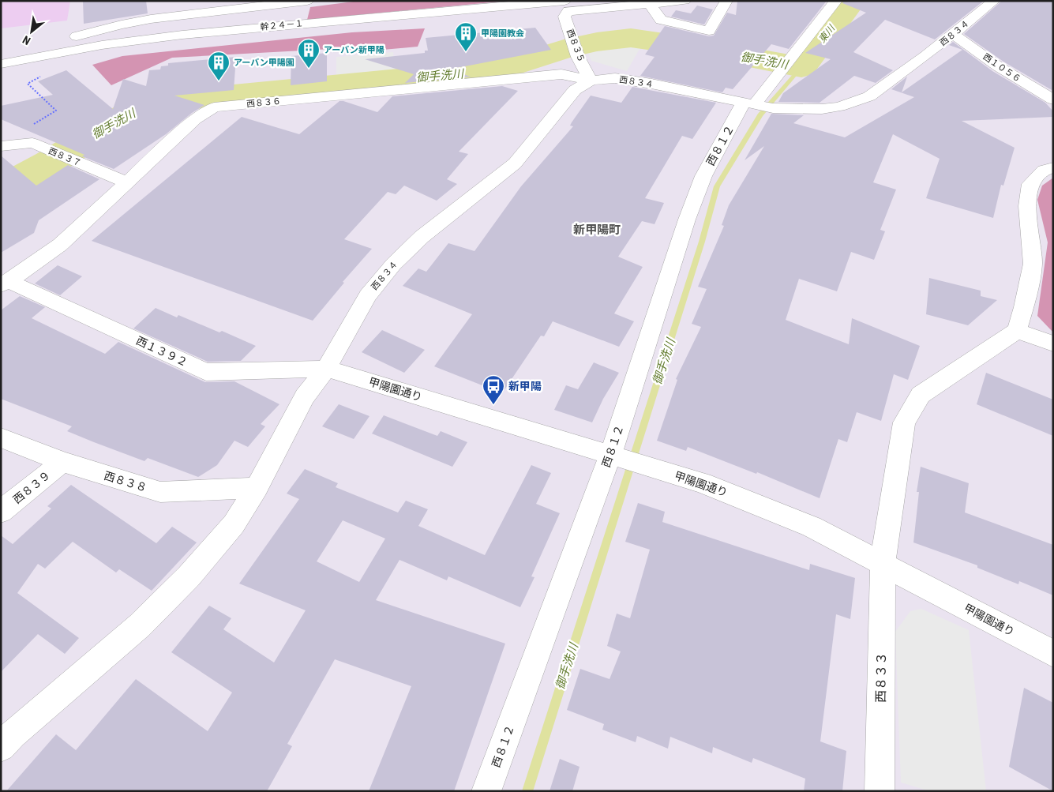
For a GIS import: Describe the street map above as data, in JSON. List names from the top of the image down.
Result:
{
  "streets": {
    "street": [
      "幹２４－１",
      "西８３４",
      "西８３５",
      "西１０５６",
      "西８３６",
      "西８１２",
      "西８３７",
      "西１３９２",
      "甲陽園通り",
      "西８３８",
      "西８３９",
      "西８３３"
    ]
  },
  "crossings": [
    ["幹２４－１", "西８３５"],
    ["西８３４", "西８３５"],
    ["西８３４", "西１０５６"],
    ["西８３４", "西８３６"],
    ["西８３４", "西８１２"],
    ["西８３４", "西１３９２"],
    ["西８３４", "甲陽園通り"],
    ["西８３４", "西８３８"],
    ["西８３５", "西８３６"],
    ["西８３６", "西８３７"],
    ["西８３６", "西１３９２"],
    ["西８１２", "甲陽園通り"],
    ["西１３９２", "甲陽園通り"],
    ["甲陽園通り", "西８３３"],
    ["西８３８", "西８３９"]
  ],
  "districts": ["新甲陽町"],
  "water": ["東川", "御手洗川"],
  "places": {
    "building": ["甲陽園教会", "アーバン新甲陽", "アーバン甲陽園"],
    "bus stop": ["新甲陽"]
  },
  "north": "bottom left"
}
